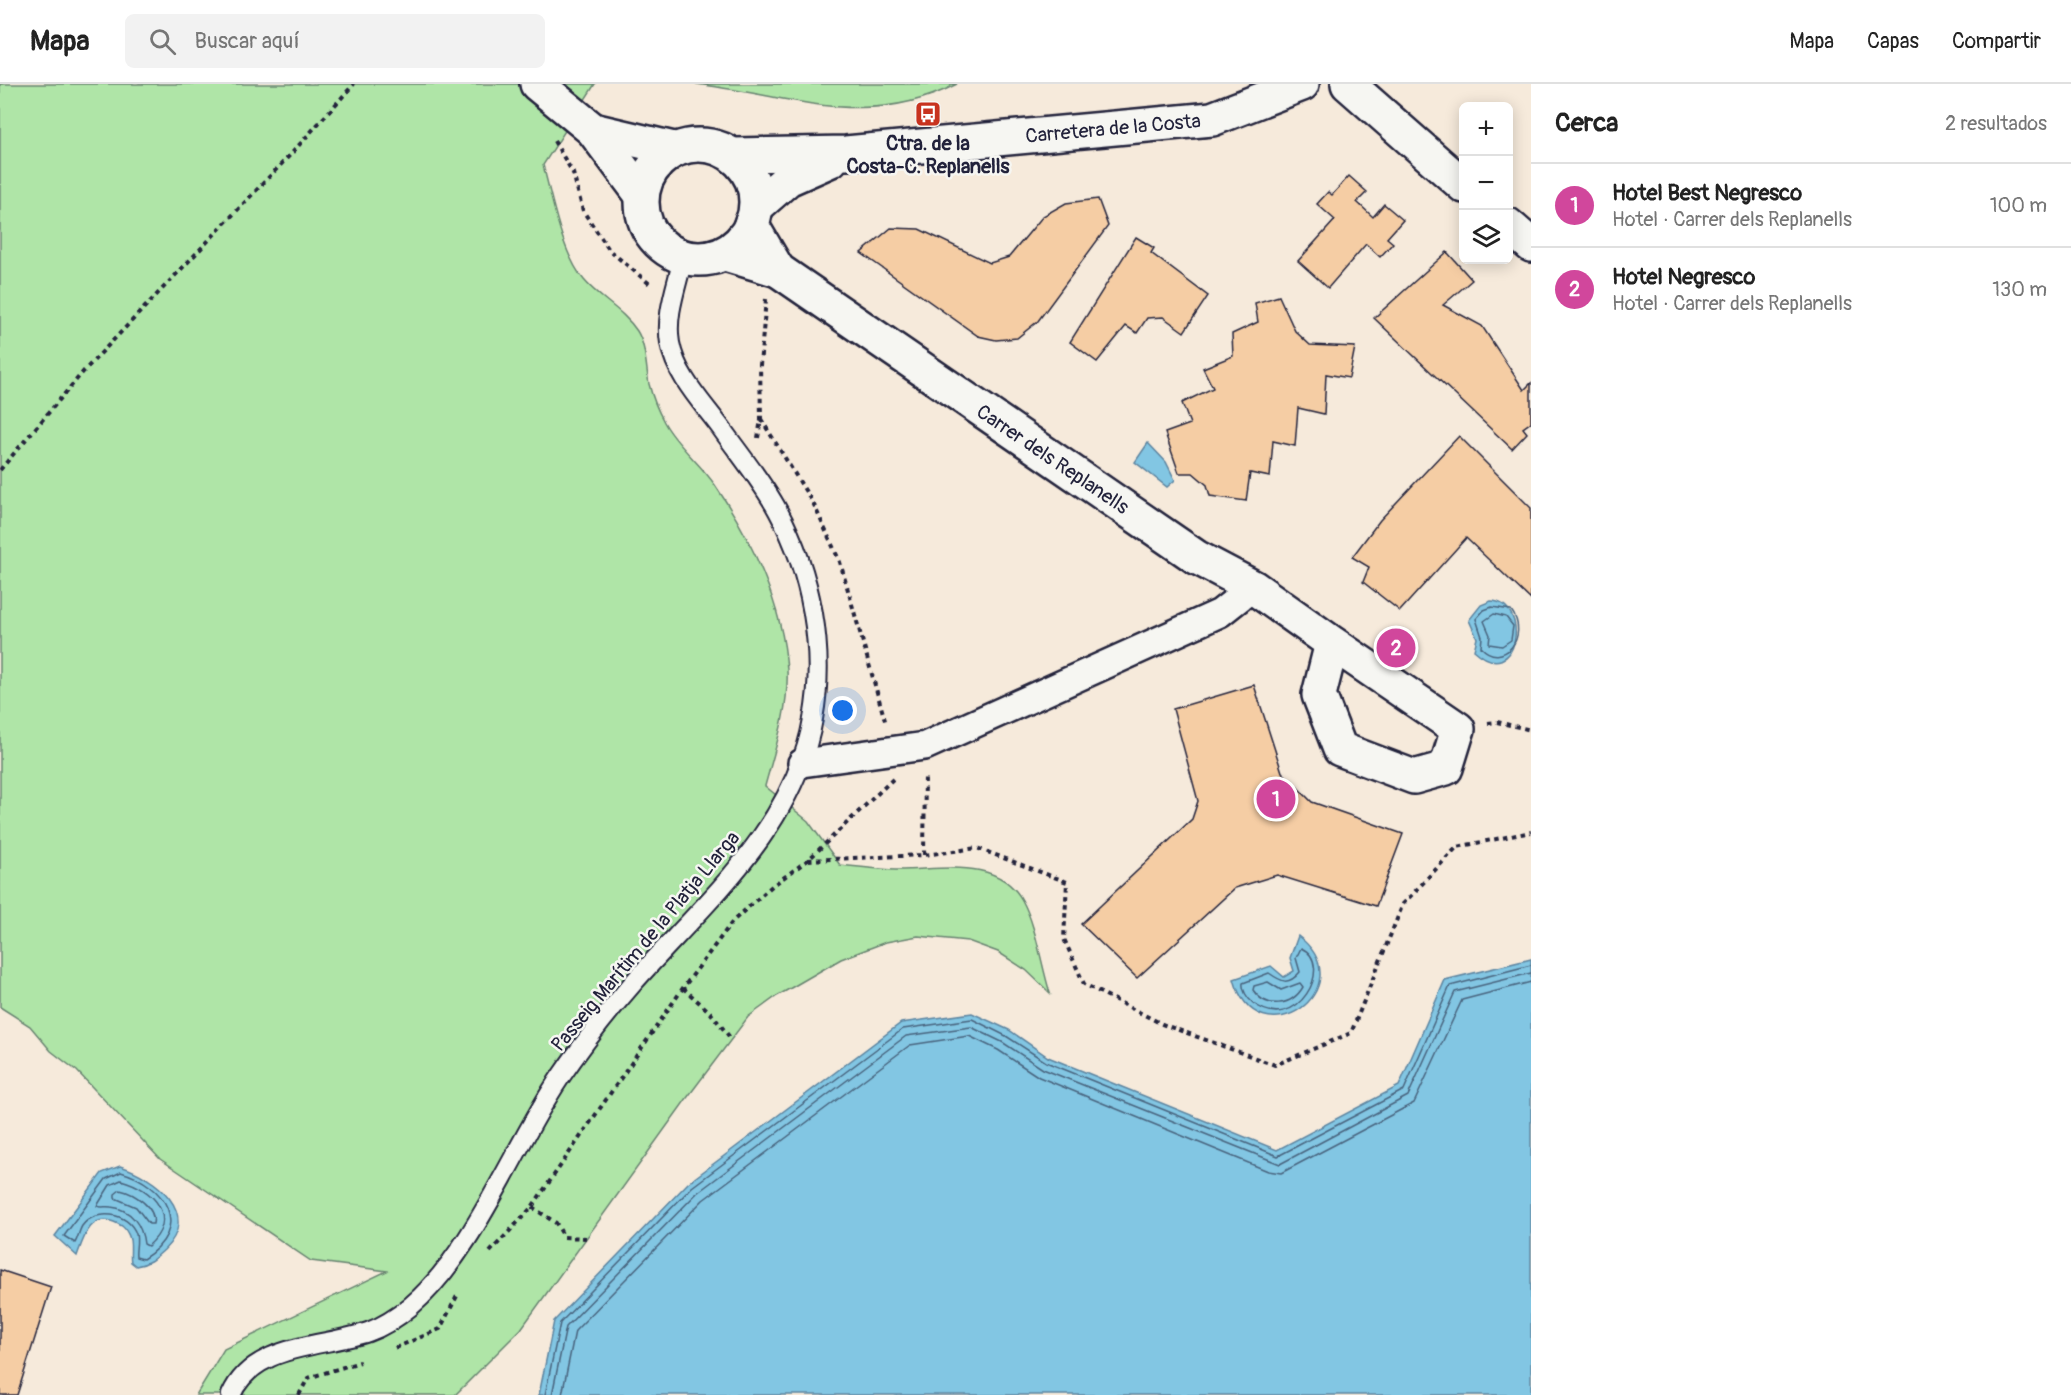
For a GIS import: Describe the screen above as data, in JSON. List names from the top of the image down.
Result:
{
  "streets": {
    "street": ["Carretera de la Costa", "Carrer dels Replanells"],
    "lane": ["Passeig Marítim de la Platja Llarga"]
  },
  "crossings": [
    ["Carretera de la Costa", "Carrer dels Replanells"],
    ["Carretera de la Costa", "Passeig Marítim de la Platja Llarga"],
    ["Carrer dels Replanells", "Passeig Marítim de la Platja Llarga"]
  ],
  "places": {
    "bus stop": ["Ctra. de la Costa-C. Replanells"]
  },
  "page": {
    "header": "Mapa",
    "search": "Buscar aquí",
    "nav": ["Mapa", "Capas", "Compartir"],
    "heading": ["Cerca", "2 resultados"],
    "map_buttons": ["+", "−"],
    "list": [
      {
        "mark": "1",
        "name": "Hotel Best Negresco",
        "note": "Hotel · Carrer dels Replanells",
        "value": "100 m"
      },
      {
        "mark": "2",
        "name": "Hotel Negresco",
        "note": "Hotel · Carrer dels Replanells",
        "value": "130 m"
      }
    ],
    "pins": ["2", "1"]
  }
}
